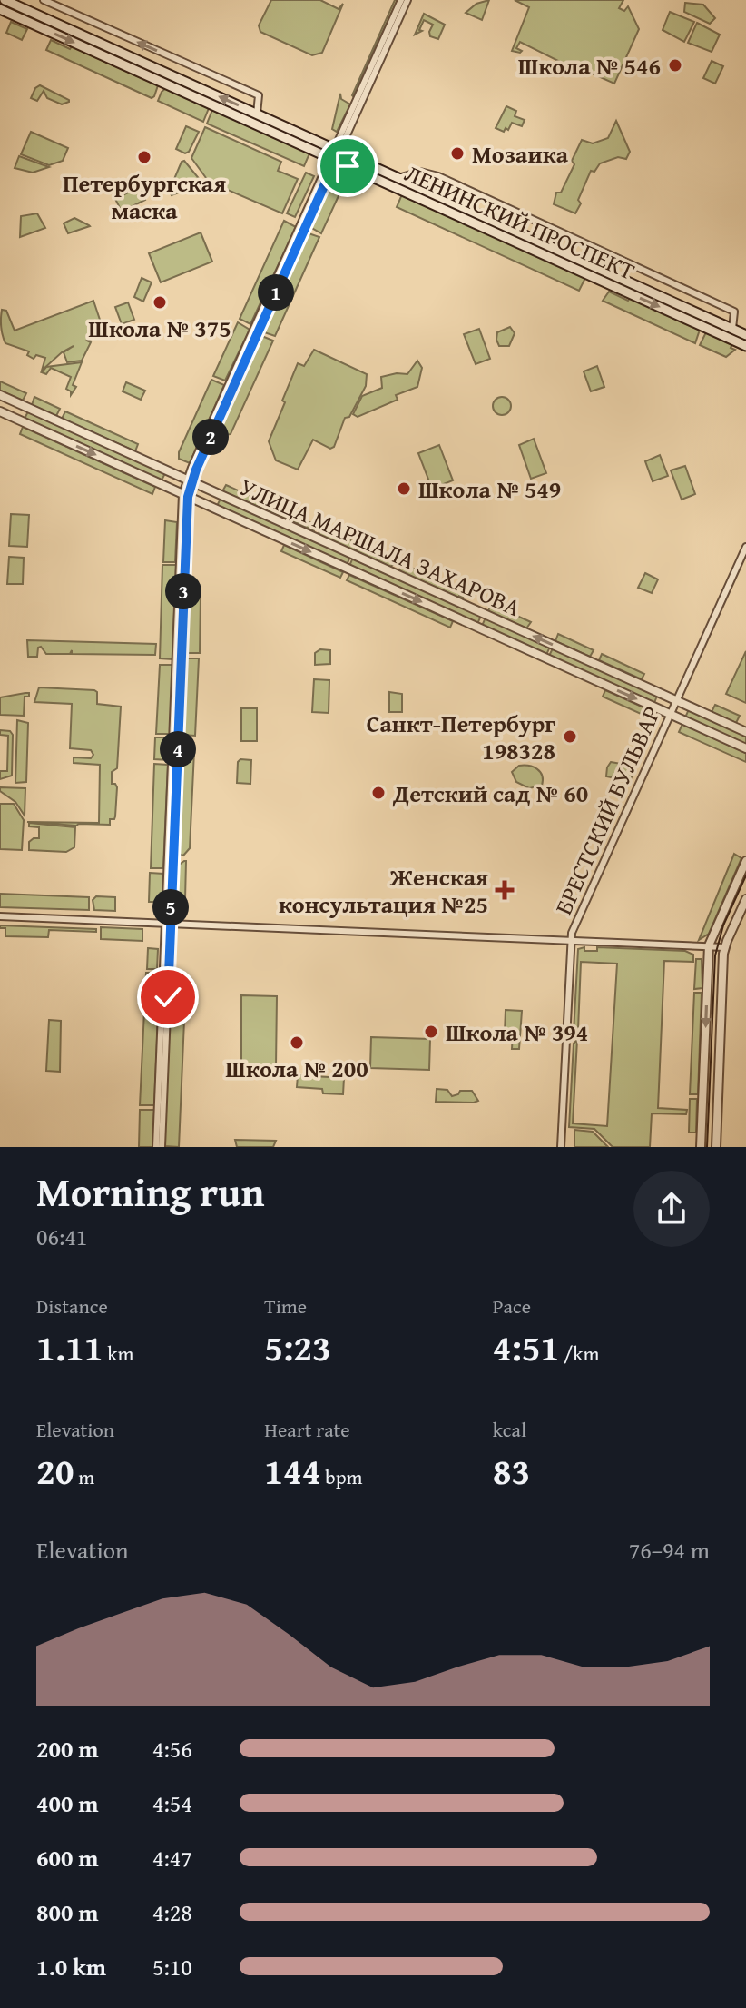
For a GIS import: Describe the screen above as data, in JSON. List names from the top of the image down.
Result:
{
  "streets": {
    "main road": ["ЛЕНИНСКИЙ ПРОСПЕКТ"],
    "street": ["УЛИЦА МАРШАЛА ЗАХАРОВА", "БРЕСТСКИЙ БУЛЬВАР"]
  },
  "crossings": [
    ["УЛИЦА МАРШАЛА ЗАХАРОВА", "БРЕСТСКИЙ БУЛЬВАР"]
  ],
  "places": {
    "other": [
      "Школа № 546",
      "Мозаика",
      "Петербургская маска",
      "Школа № 375",
      "Школа № 549",
      "Санкт-Петербург 198328",
      "Детский сад № 60",
      "Школа № 394",
      "Школа № 200"
    ],
    "health": ["Женская консультация №25"]
  },
  "page": {
    "pins": [
      "1",
      "2",
      "3",
      "4",
      "5"
    ],
    "heading": ["Morning run", "06:41"],
    "stats": [
      ["Distance", "1.11 km"],
      ["Time", "5:23"],
      ["Pace", "4:51 /km"],
      ["Elevation", "20 m"],
      ["Heart rate", "144 bpm"],
      ["kcal", "83"]
    ],
    "chart": ["Elevation", "76–94 m"],
    "list": [
      {
        "name": "200 m",
        "note": "4:56"
      },
      {
        "name": "400 m",
        "note": "4:54"
      },
      {
        "name": "600 m",
        "note": "4:47"
      },
      {
        "name": "800 m",
        "note": "4:28"
      },
      {
        "name": "1.0 km",
        "note": "5:10"
      }
    ]
  }
}
